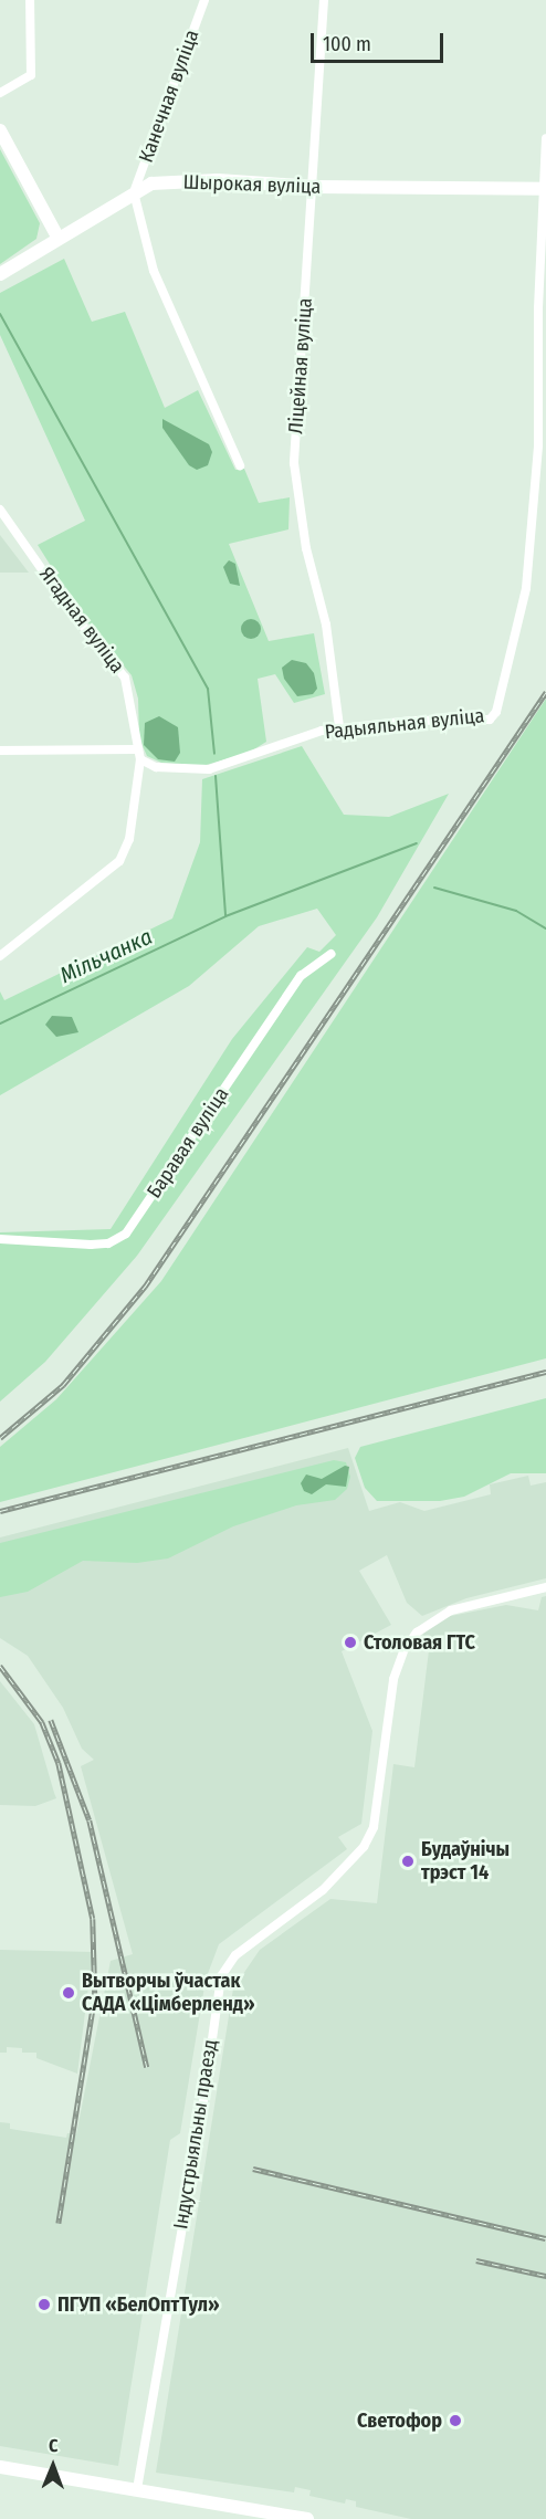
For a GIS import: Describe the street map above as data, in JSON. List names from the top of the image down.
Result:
{
  "streets": {
    "street": [
      "Канечная вуліца",
      "Шырокая вуліца",
      "Ліцейная вуліца",
      "Ягадная вуліца",
      "Радыяльная вуліца",
      "Баравая вуліца",
      "Індустрыяльны праезд"
    ]
  },
  "crossings": [
    ["Канечная вуліца", "Шырокая вуліца"],
    ["Шырокая вуліца", "Ліцейная вуліца"],
    ["Шырокая вуліца", "Радыяльная вуліца"],
    ["Ліцейная вуліца", "Радыяльная вуліца"],
    ["Ягадная вуліца", "Радыяльная вуліца"]
  ],
  "water": ["Мільчанка"],
  "places": [
    "Столовая ГТС",
    "Будаўнічы трэст 14",
    "Вытворчы ўчастак САДА «Цімберленд»",
    "ПГУП «БелОптТул»",
    "Светофор"
  ],
  "scale_bar": "100 m",
  "north": "top"
}
